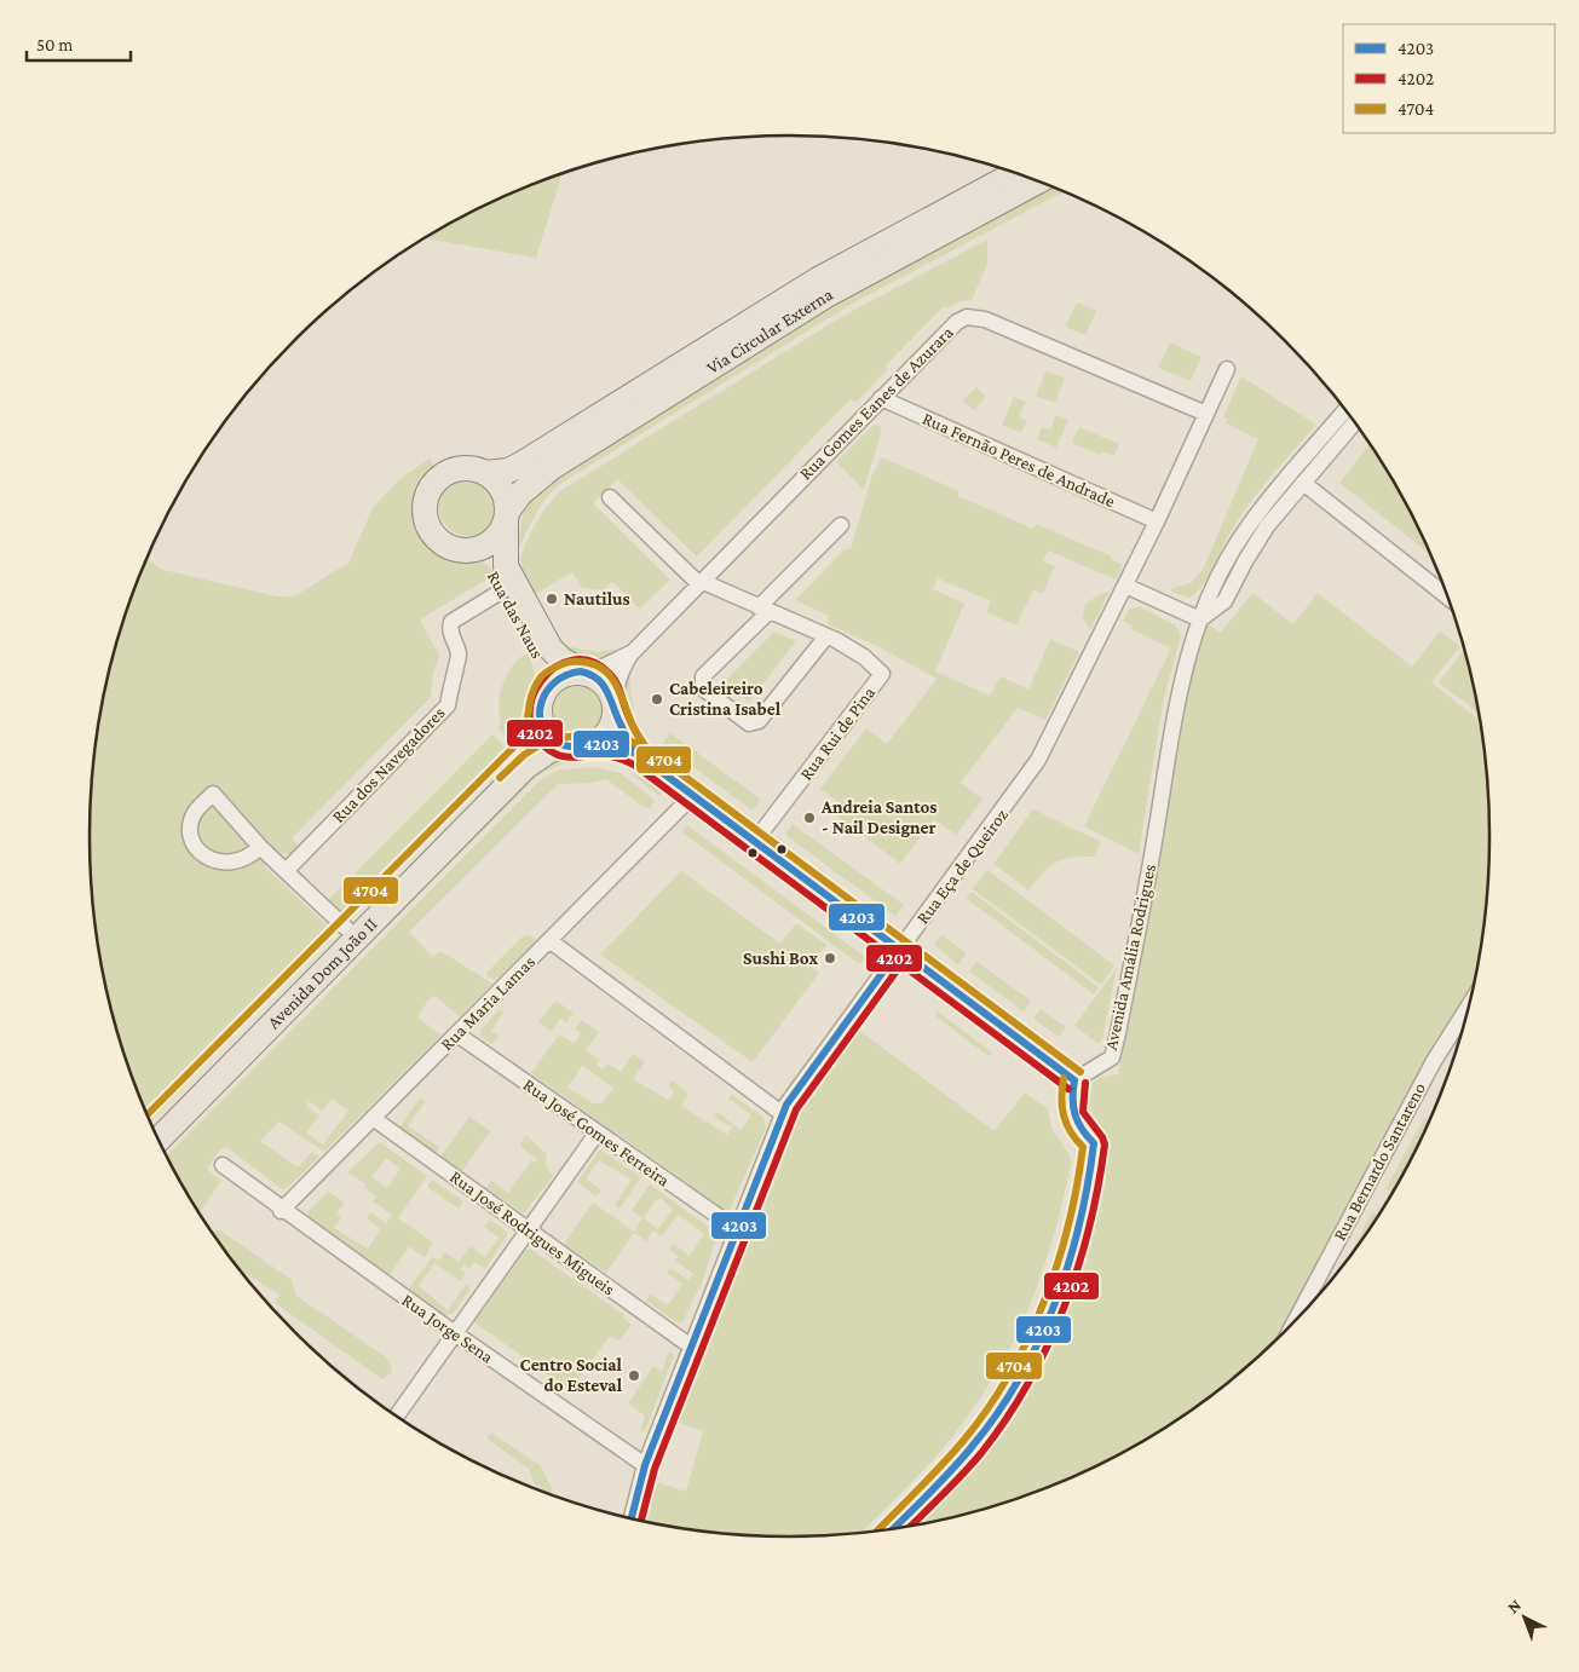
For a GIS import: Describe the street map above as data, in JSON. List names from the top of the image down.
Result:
{
  "streets": {
    "main road": ["Via Circular Externa", "Rua das Naus", "Avenida Dom João II"],
    "street": [
      "Rua Gomes Eanes de Azurara",
      "Rua Fernão Peres de Andrade",
      "Rua Rui de Pina",
      "Rua dos Navegadores",
      "Rua Eça de Queiroz",
      "Avenida Amália Rodrigues",
      "Rua Maria Lamas",
      "Rua José Gomes Ferreira",
      "Rua Bernardo Santareno",
      "Rua José Rodrigues Migueis",
      "Rua Jorge Sena"
    ]
  },
  "crossings": [
    ["Via Circular Externa", "Rua das Naus"],
    ["Rua Gomes Eanes de Azurara", "Rua Fernão Peres de Andrade"],
    ["Rua Gomes Eanes de Azurara", "Rua das Naus"],
    ["Rua Gomes Eanes de Azurara", "Rua Rui de Pina"],
    ["Rua Gomes Eanes de Azurara", "Rua Eça de Queiroz"],
    ["Rua Gomes Eanes de Azurara", "Avenida Dom João II"],
    ["Rua Fernão Peres de Andrade", "Rua Eça de Queiroz"],
    ["Rua das Naus", "Rua dos Navegadores"],
    ["Rua das Naus", "Avenida Dom João II"],
    ["Rua Eça de Queiroz", "Rua José Gomes Ferreira"],
    ["Rua Eça de Queiroz", "Rua José Rodrigues Migueis"],
    ["Rua Eça de Queiroz", "Rua Jorge Sena"],
    ["Rua Maria Lamas", "Rua José Gomes Ferreira"],
    ["Rua Maria Lamas", "Rua José Rodrigues Migueis"],
    ["Rua Maria Lamas", "Rua Jorge Sena"]
  ],
  "places": [
    "Nautilus",
    "Cabeleireiro Cristina Isabel",
    "Andreia Santos - Nail Designer",
    "Sushi Box",
    "Centro Social do Esteval"
  ],
  "lines": ["transit line 4202", "transit line 4704", "transit line 4203"],
  "legend": ["4203", "4202", "4704"],
  "scale_bar": "50 m",
  "north": "top left"
}
